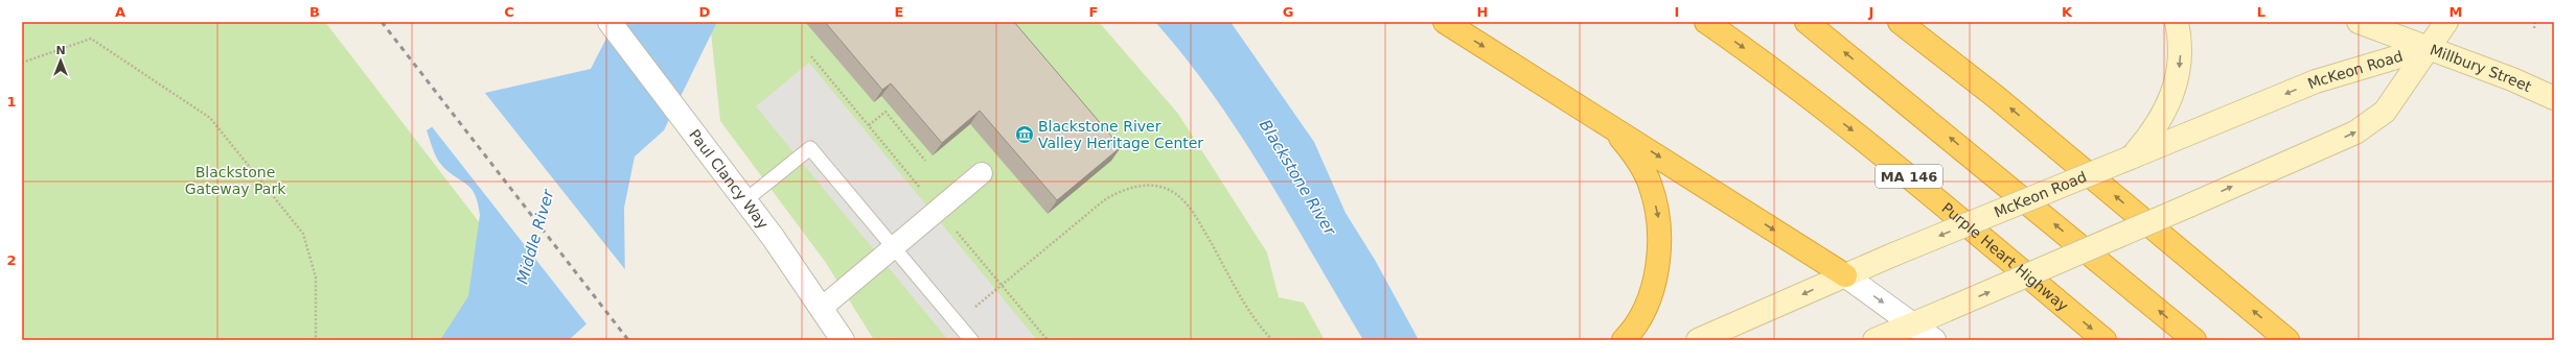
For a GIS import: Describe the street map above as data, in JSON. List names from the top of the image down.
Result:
{
  "streets": {
    "highway": ["MA 146", "Purple Heart Highway"],
    "main road": ["Millbury Street", "McKeon Road"],
    "street": ["Paul Clancy Way"]
  },
  "crossings": [
    ["Millbury Street", "McKeon Road"]
  ],
  "water": ["Blackstone River", "Middle River"],
  "parks": ["Blackstone Gateway Park"],
  "places": {
    "museum": ["Blackstone River Valley Heritage Center"]
  },
  "north": "top",
  "grid": {
    "columns": [
      "A",
      "B",
      "C",
      "D",
      "E",
      "F",
      "G",
      "H",
      "I",
      "J",
      "K",
      "L",
      "M"
    ],
    "rows": ["1", "2"]
  }
}
